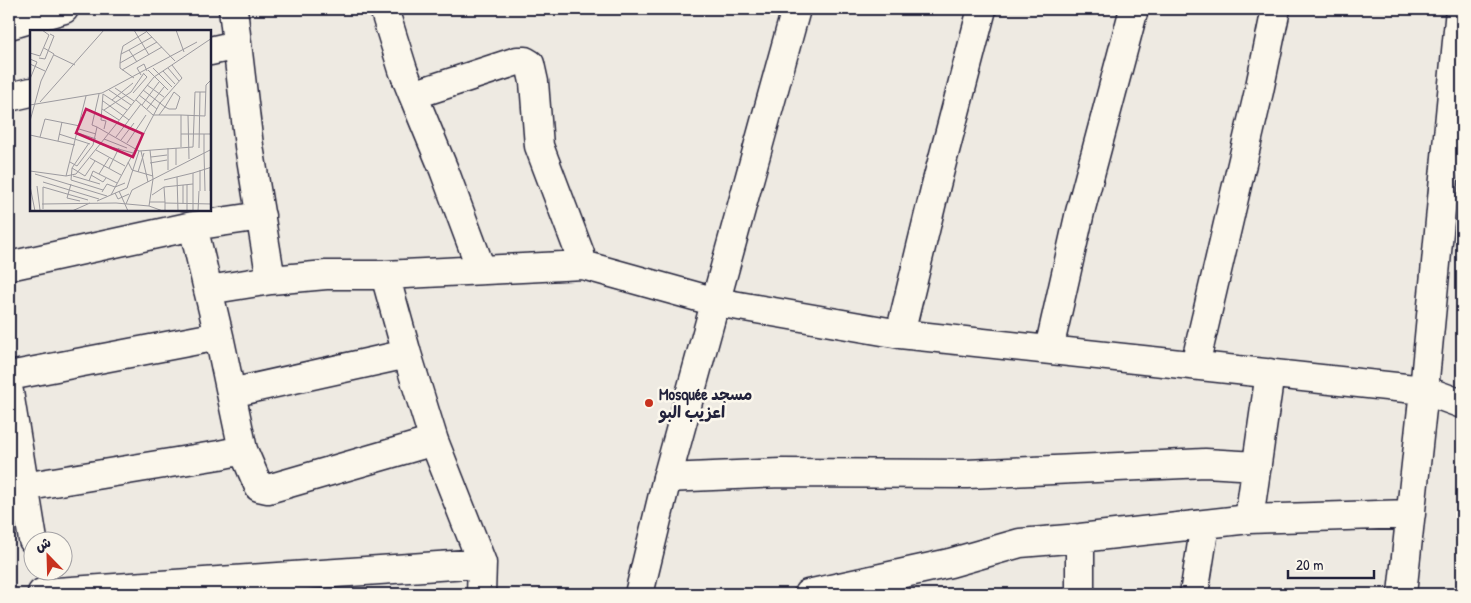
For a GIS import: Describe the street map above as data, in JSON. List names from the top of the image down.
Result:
{
  "places": ["Mosquée مسجد اعزيب البو"],
  "scale_bar": "20 m",
  "north": "top left"
}
